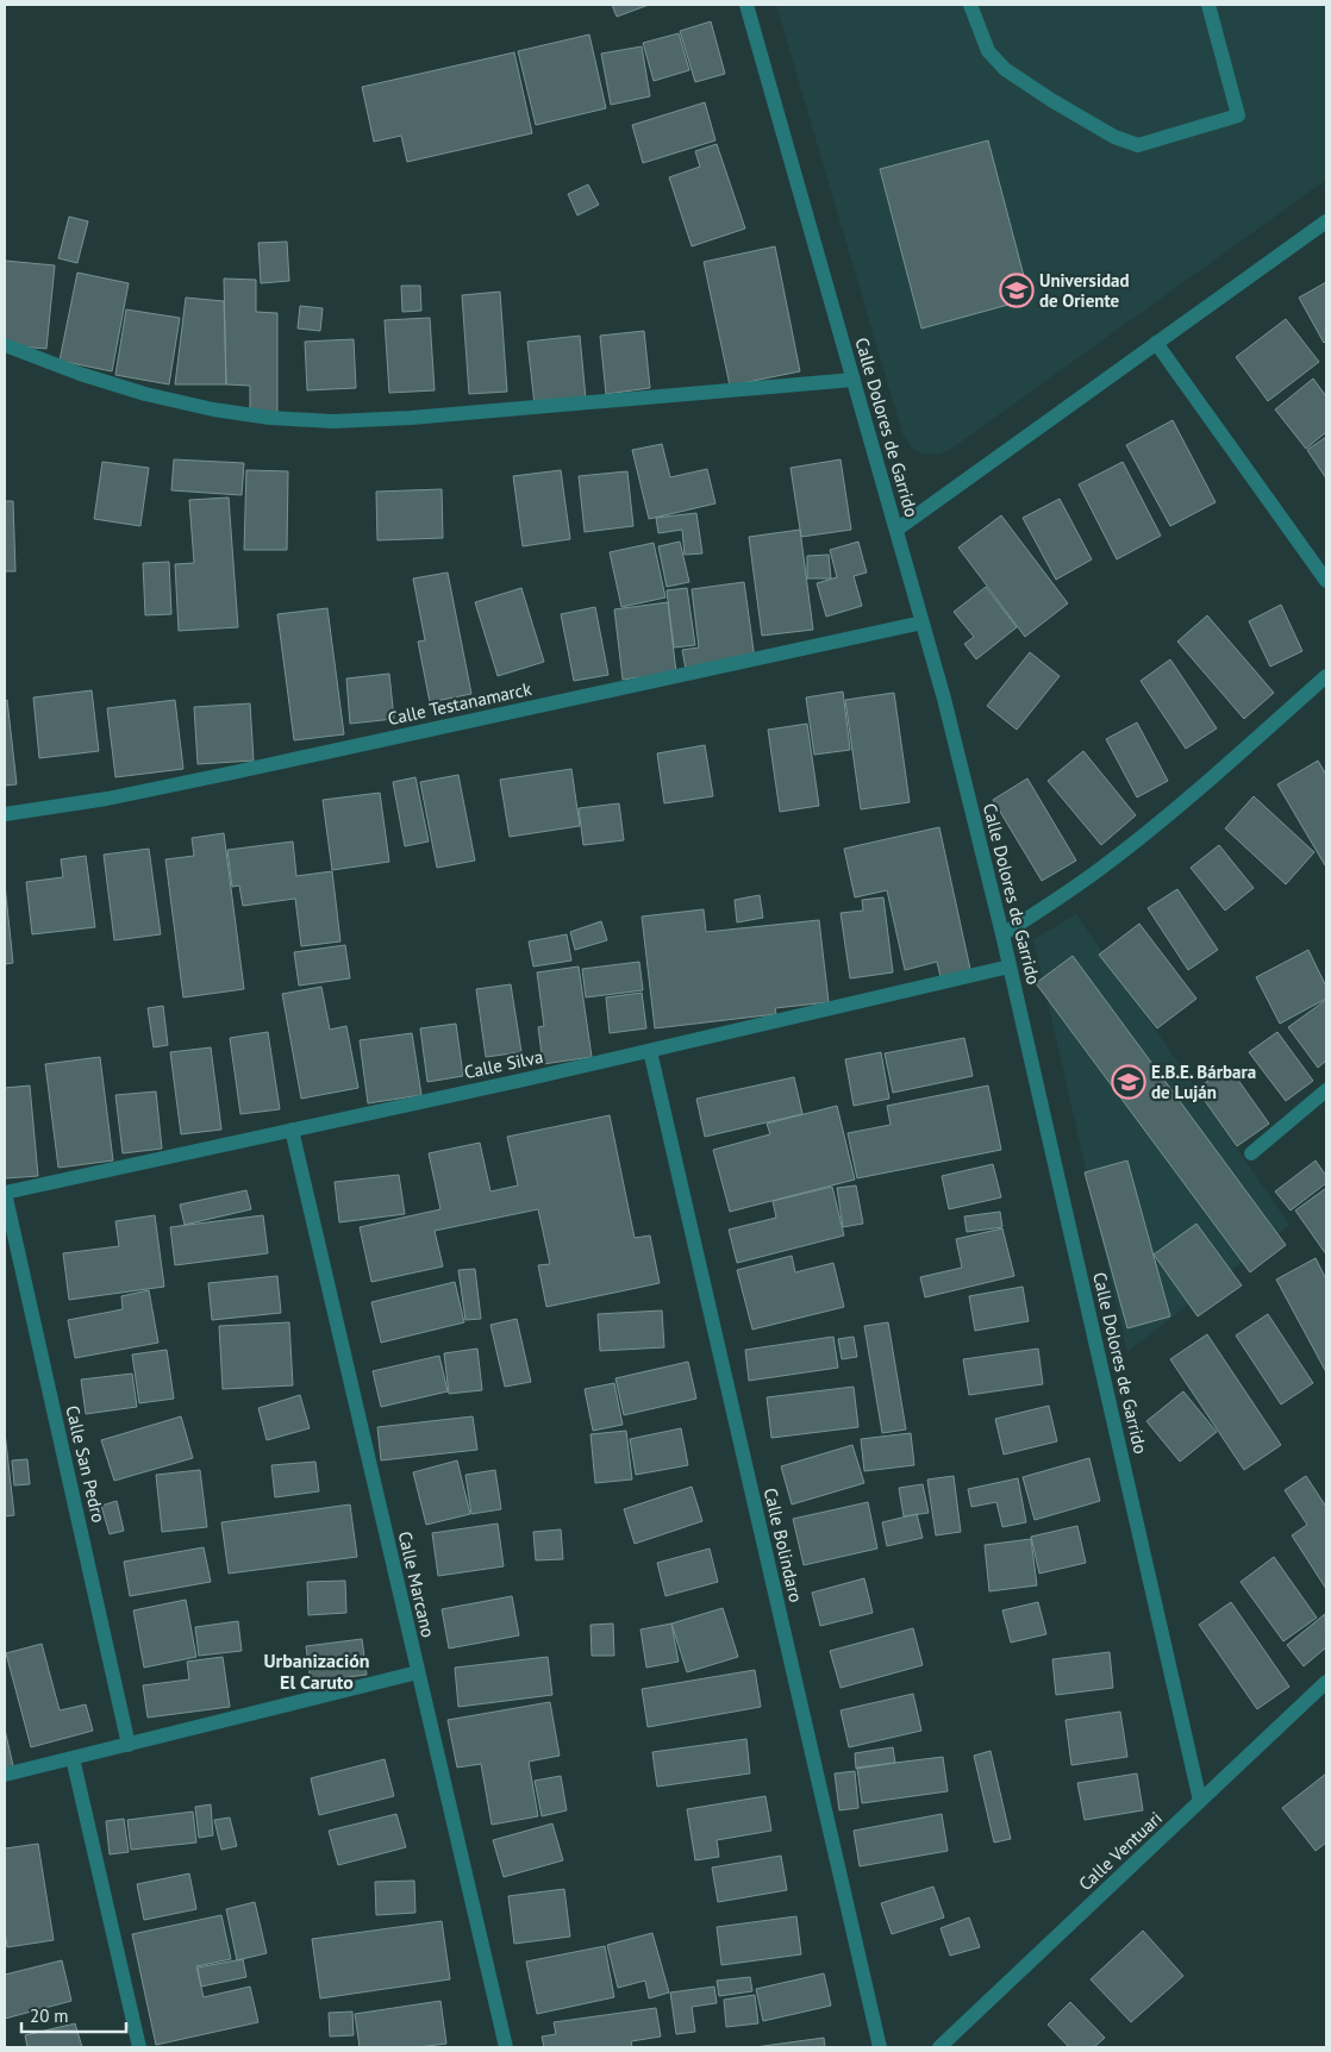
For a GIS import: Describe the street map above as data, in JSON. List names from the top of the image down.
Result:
{
  "streets": {
    "street": [
      "Calle Dolores de Garrido",
      "Calle Testanamarck",
      "Calle Silva",
      "Calle San Pedro",
      "Calle Bolindaro",
      "Calle Marcano",
      "Calle Ventuari"
    ]
  },
  "crossings": [
    ["Calle Dolores de Garrido", "Calle Testanamarck"],
    ["Calle Dolores de Garrido", "Calle Silva"],
    ["Calle Dolores de Garrido", "Calle Ventuari"],
    ["Calle Silva", "Calle San Pedro"],
    ["Calle Silva", "Calle Bolindaro"],
    ["Calle Silva", "Calle Marcano"]
  ],
  "districts": ["Urbanización El Caruto"],
  "places": {
    "school or university": ["Universidad de Oriente", "E.B.E. Bárbara de Luján"]
  },
  "scale_bar": "20 m"
}
